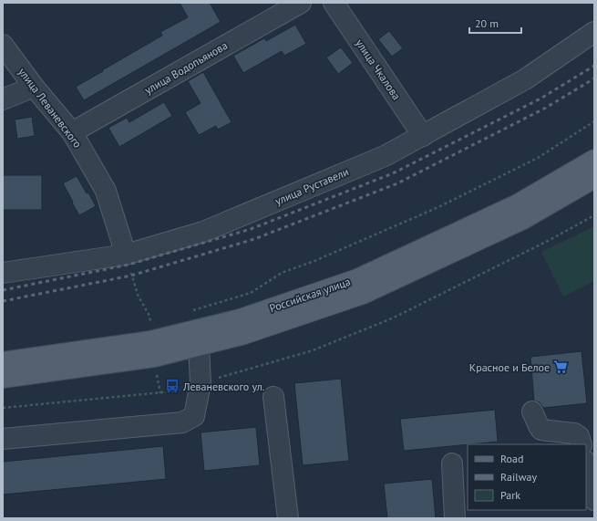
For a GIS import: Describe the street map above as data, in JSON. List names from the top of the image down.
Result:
{
  "streets": {
    "main road": ["Российская улица"],
    "street": [
      "улица Водопьянова",
      "улица Чкалова",
      "улица Леваневского",
      "улица Руставели"
    ]
  },
  "crossings": [
    ["улица Водопьянова", "улица Леваневского"],
    ["улица Чкалова", "улица Руставели"],
    ["улица Леваневского", "улица Руставели"]
  ],
  "places": {
    "supermarket": ["Красное и Белое"],
    "bus stop": ["Леваневского ул."]
  },
  "legend": ["Road", "Railway", "Park"],
  "scale_bar": "20 m"
}
